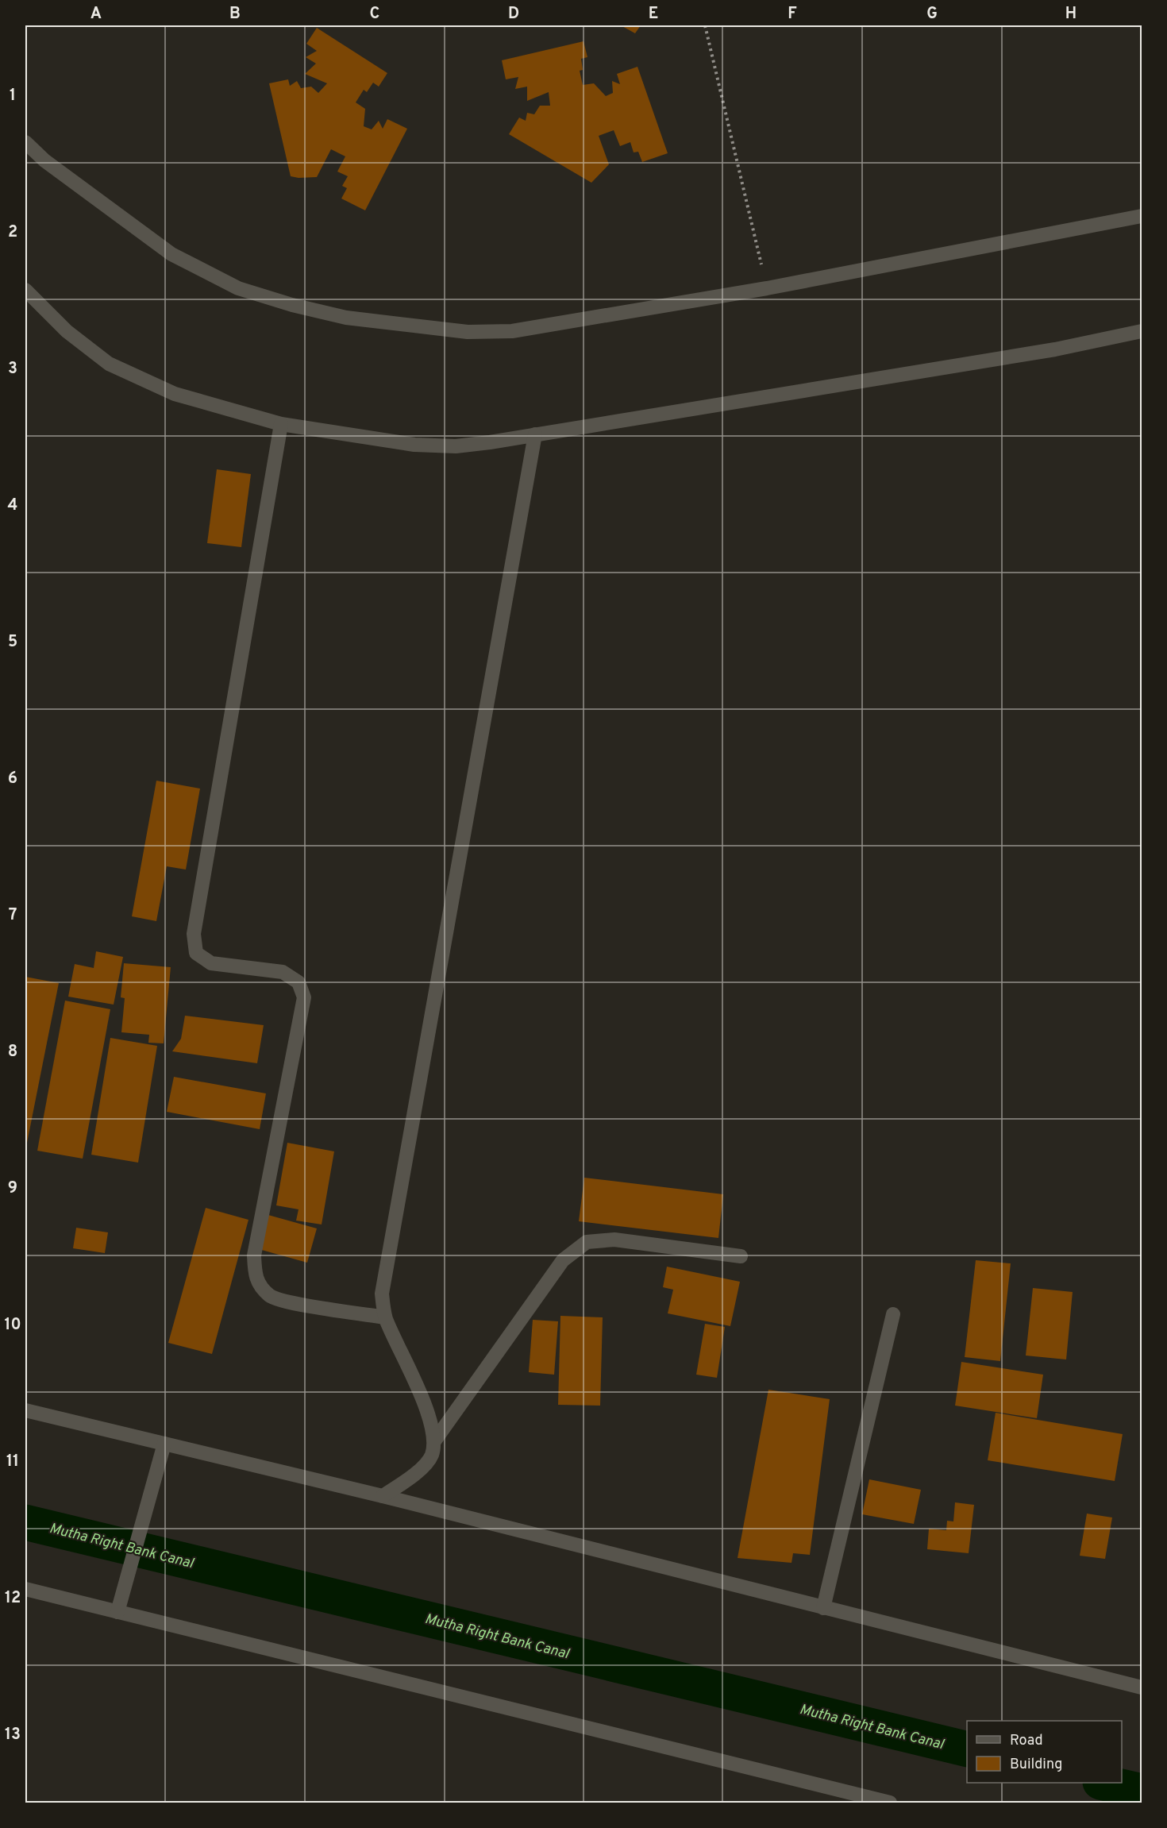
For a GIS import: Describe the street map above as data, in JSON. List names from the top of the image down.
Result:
{
  "water": ["Mutha Right Bank Canal"],
  "legend": ["Road", "Building"],
  "grid": {
    "columns": [
      "A",
      "B",
      "C",
      "D",
      "E",
      "F",
      "G",
      "H"
    ],
    "rows": [
      "1",
      "2",
      "3",
      "4",
      "5",
      "6",
      "7",
      "8",
      "9",
      "10",
      "11",
      "12",
      "13"
    ]
  }
}
